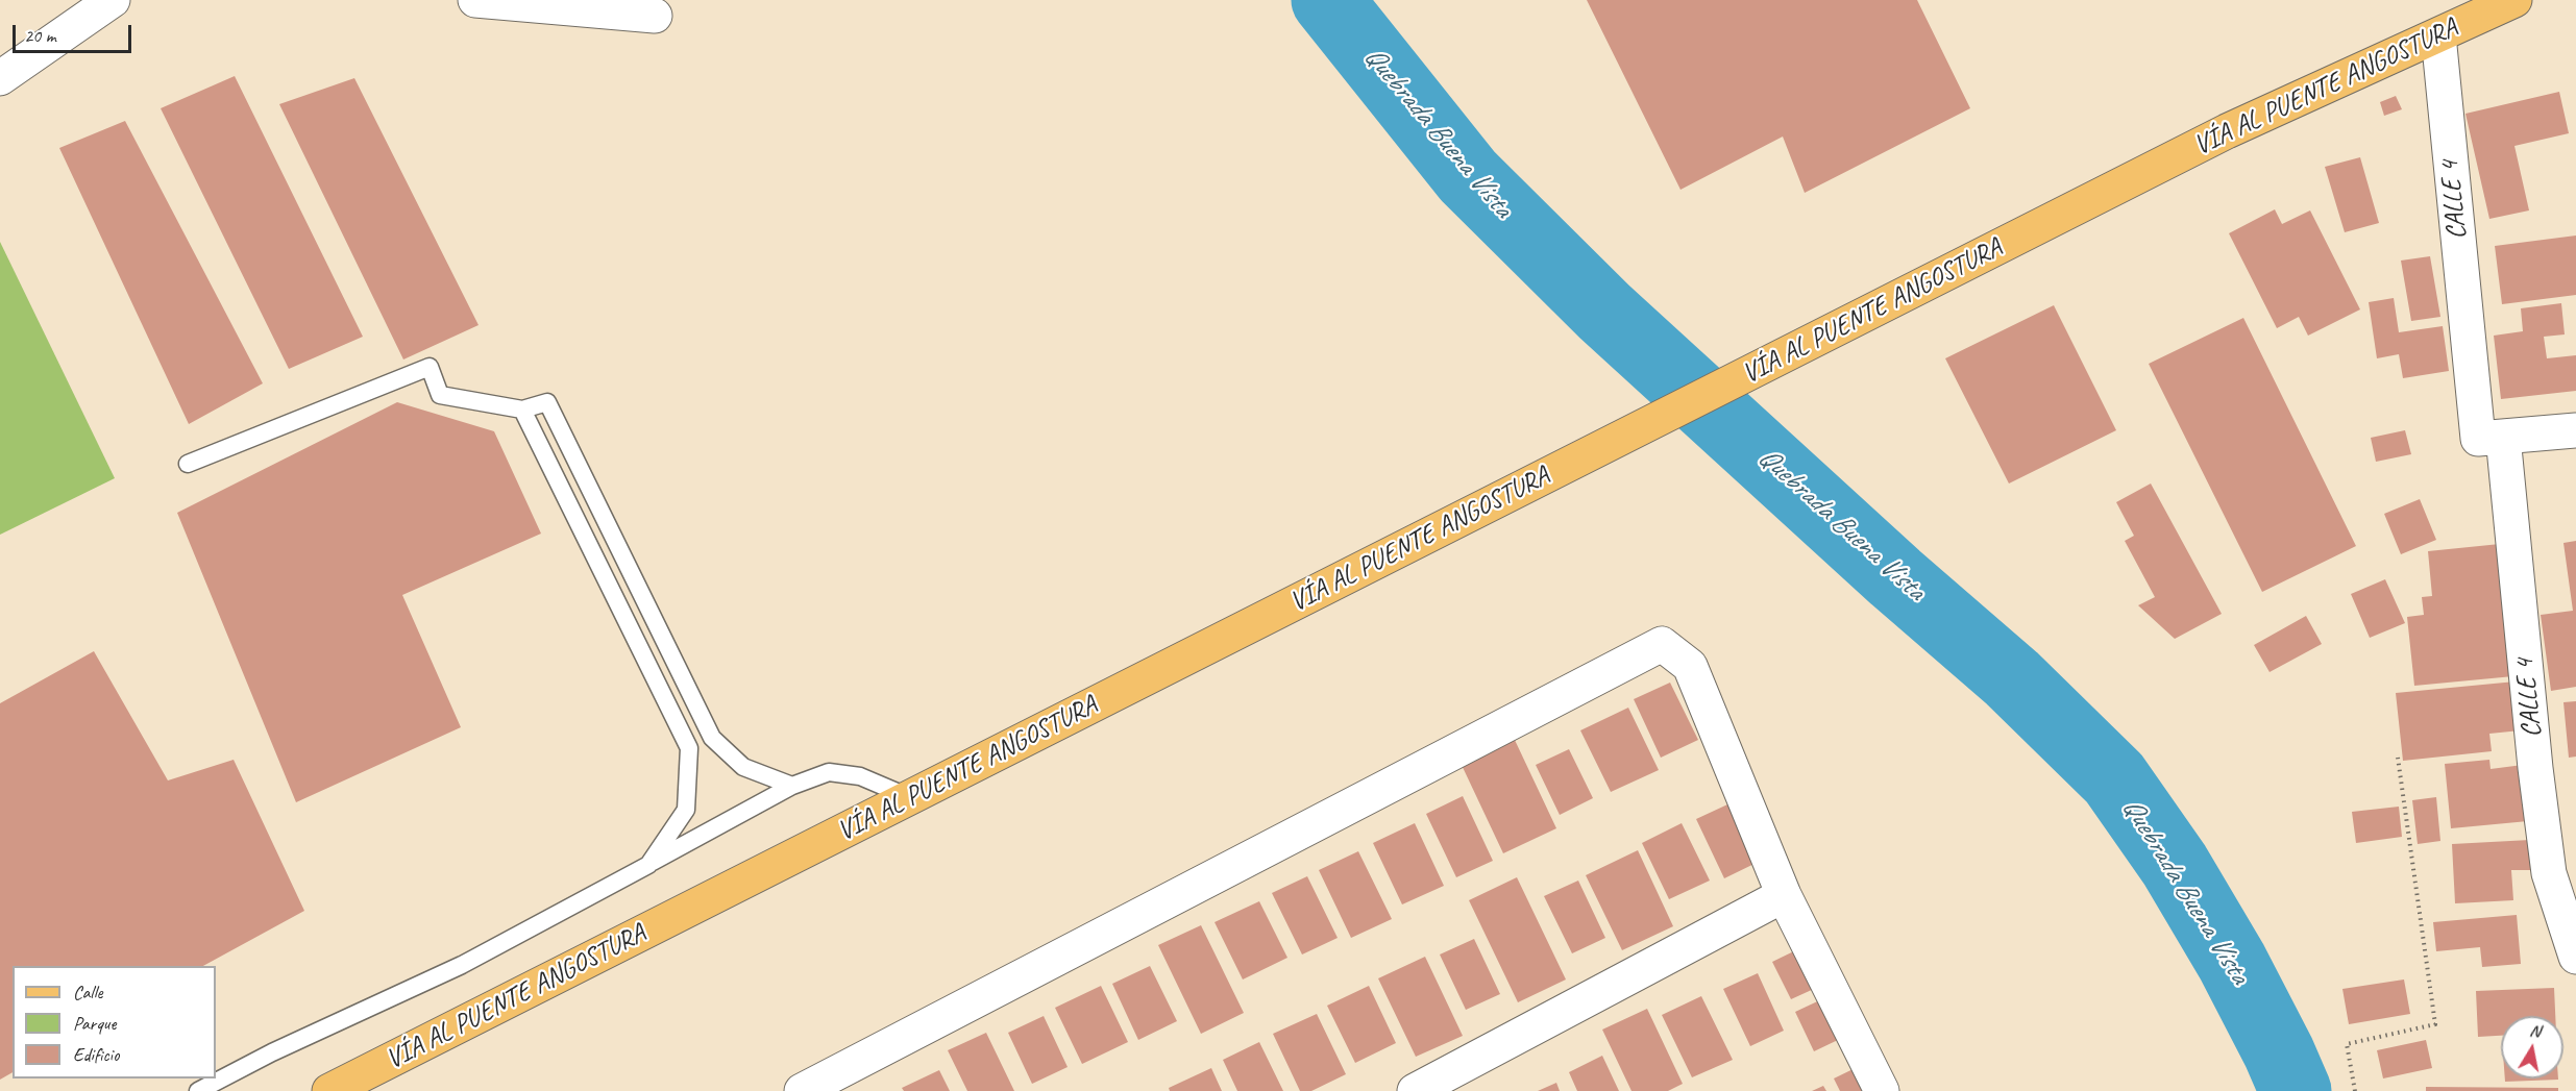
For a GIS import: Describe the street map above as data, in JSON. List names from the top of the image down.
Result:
{
  "streets": {
    "main road": ["VÍA AL PUENTE ANGOSTURA"],
    "street": ["CALLE 4"]
  },
  "crossings": [
    ["VÍA AL PUENTE ANGOSTURA", "CALLE 4"]
  ],
  "water": ["Quebrada Buena Vista"],
  "legend": ["Calle", "Parque", "Edificio"],
  "scale_bar": "20 m",
  "north": "top"
}
